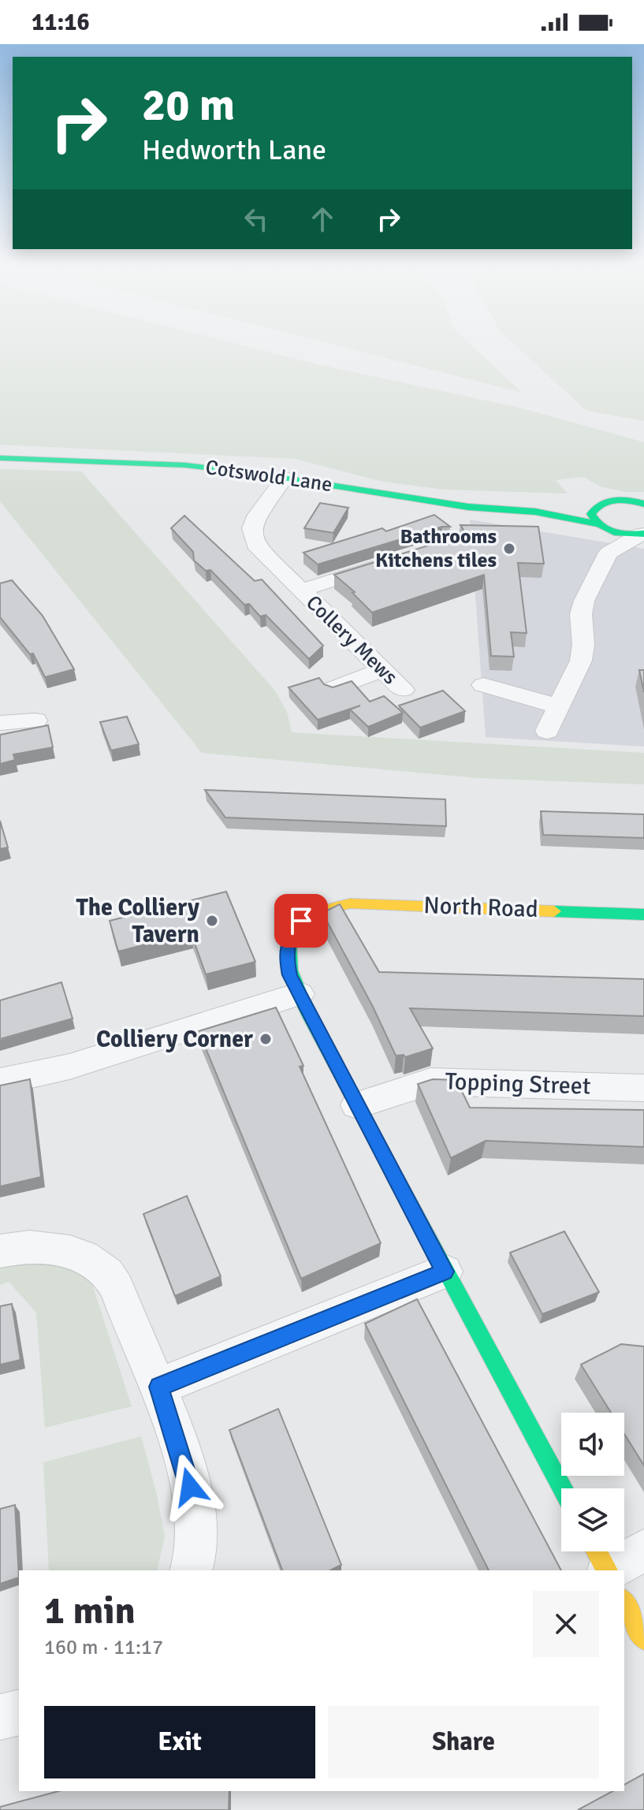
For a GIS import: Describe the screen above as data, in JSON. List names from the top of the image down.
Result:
{
  "streets": {
    "street": [
      "Cotswold Lane",
      "Collery Mews",
      "North Road",
      "Topping Street"
    ]
  },
  "crossings": [
    ["Cotswold Lane", "Collery Mews"]
  ],
  "places": ["Bathrooms Kitchens tiles", "The Colliery Tavern", "Colliery Corner"],
  "page": {
    "status": "11:16",
    "turn": ["20 m", "Hedworth Lane"],
    "heading": ["1 min", "160 m · 11:17"],
    "buttons": ["Exit", "Share"]
  }
}
